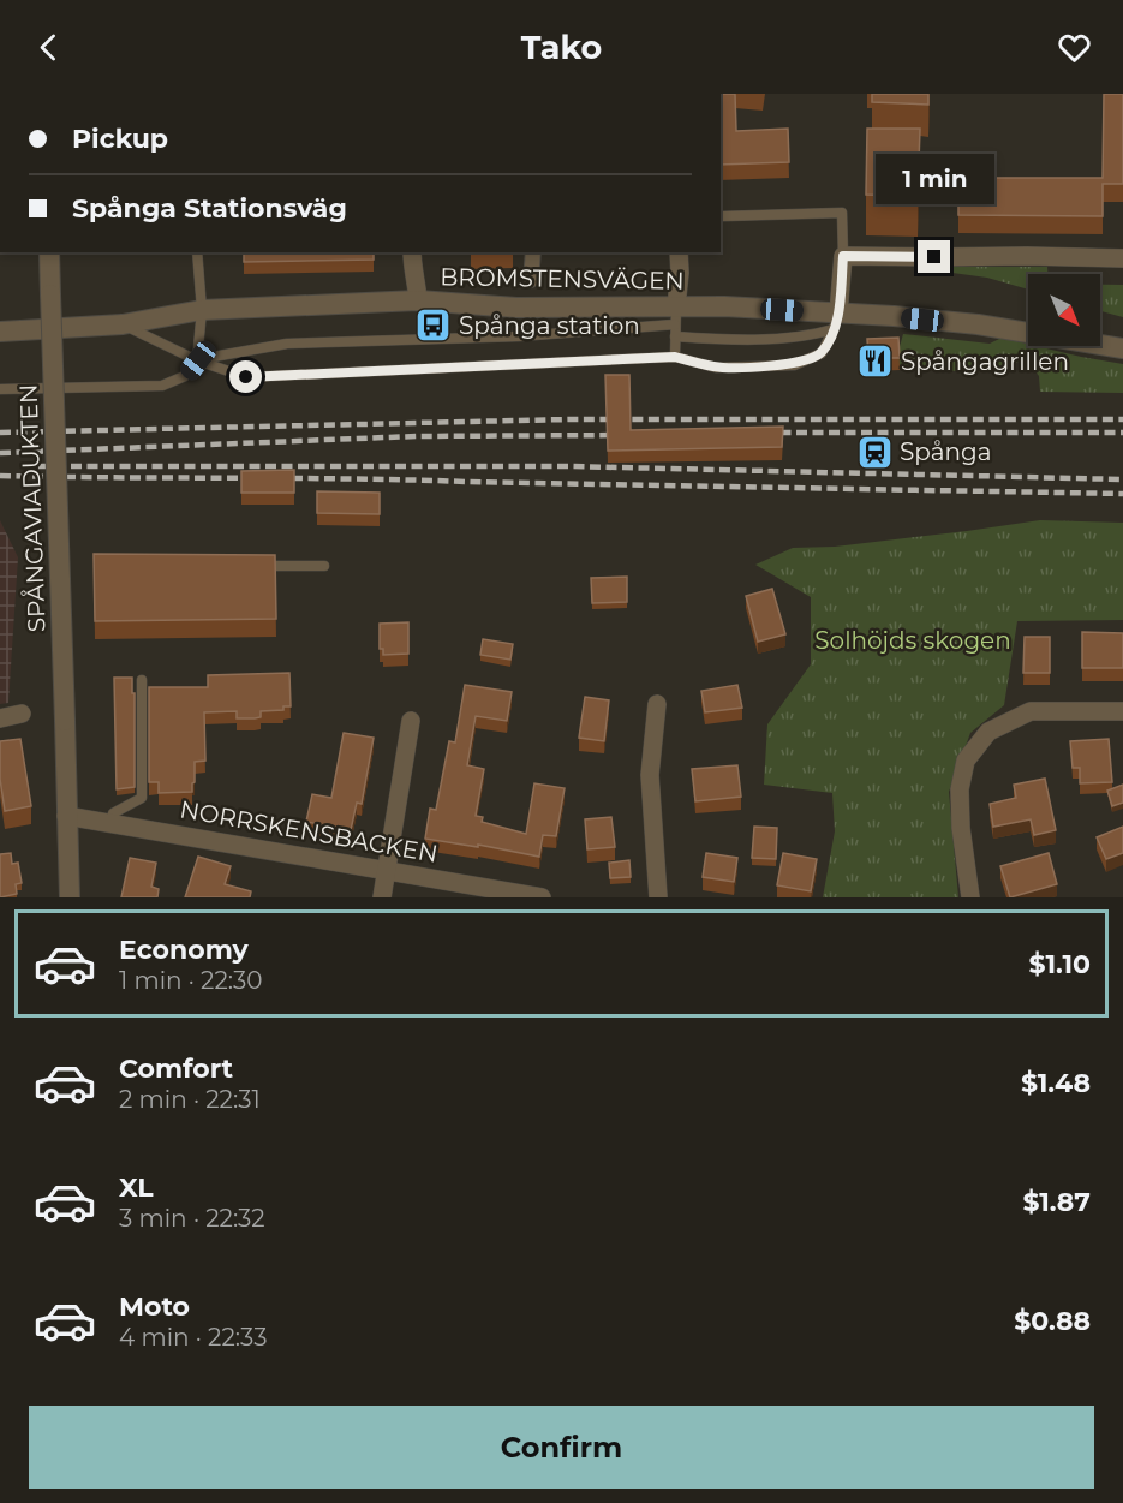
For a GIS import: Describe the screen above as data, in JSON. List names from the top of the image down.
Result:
{
  "streets": {
    "street": ["BROMSTENSVÄGEN", "SPÅNGAVIADUKTEN", "NORRSKENSBACKEN"]
  },
  "crossings": [
    ["SPÅNGAVIADUKTEN", "NORRSKENSBACKEN"]
  ],
  "parks": ["Solhöjds skogen"],
  "places": {
    "bus stop": ["Spånga station"],
    "restaurant": ["Spångagrillen"],
    "station": ["Spånga"]
  },
  "north": "bottom right",
  "page": {
    "header": "Tako",
    "banner": ["Pickup", "Spånga Stationsväg"],
    "bubble": "1 min",
    "list": [
      {
        "name": "Economy",
        "note": "1 min · 22:30",
        "value": "$1.10"
      },
      {
        "name": "Comfort",
        "note": "2 min · 22:31",
        "value": "$1.48"
      },
      {
        "name": "XL",
        "note": "3 min · 22:32",
        "value": "$1.87"
      },
      {
        "name": "Moto",
        "note": "4 min · 22:33",
        "value": "$0.88"
      }
    ],
    "buttons": "Confirm"
  }
}
